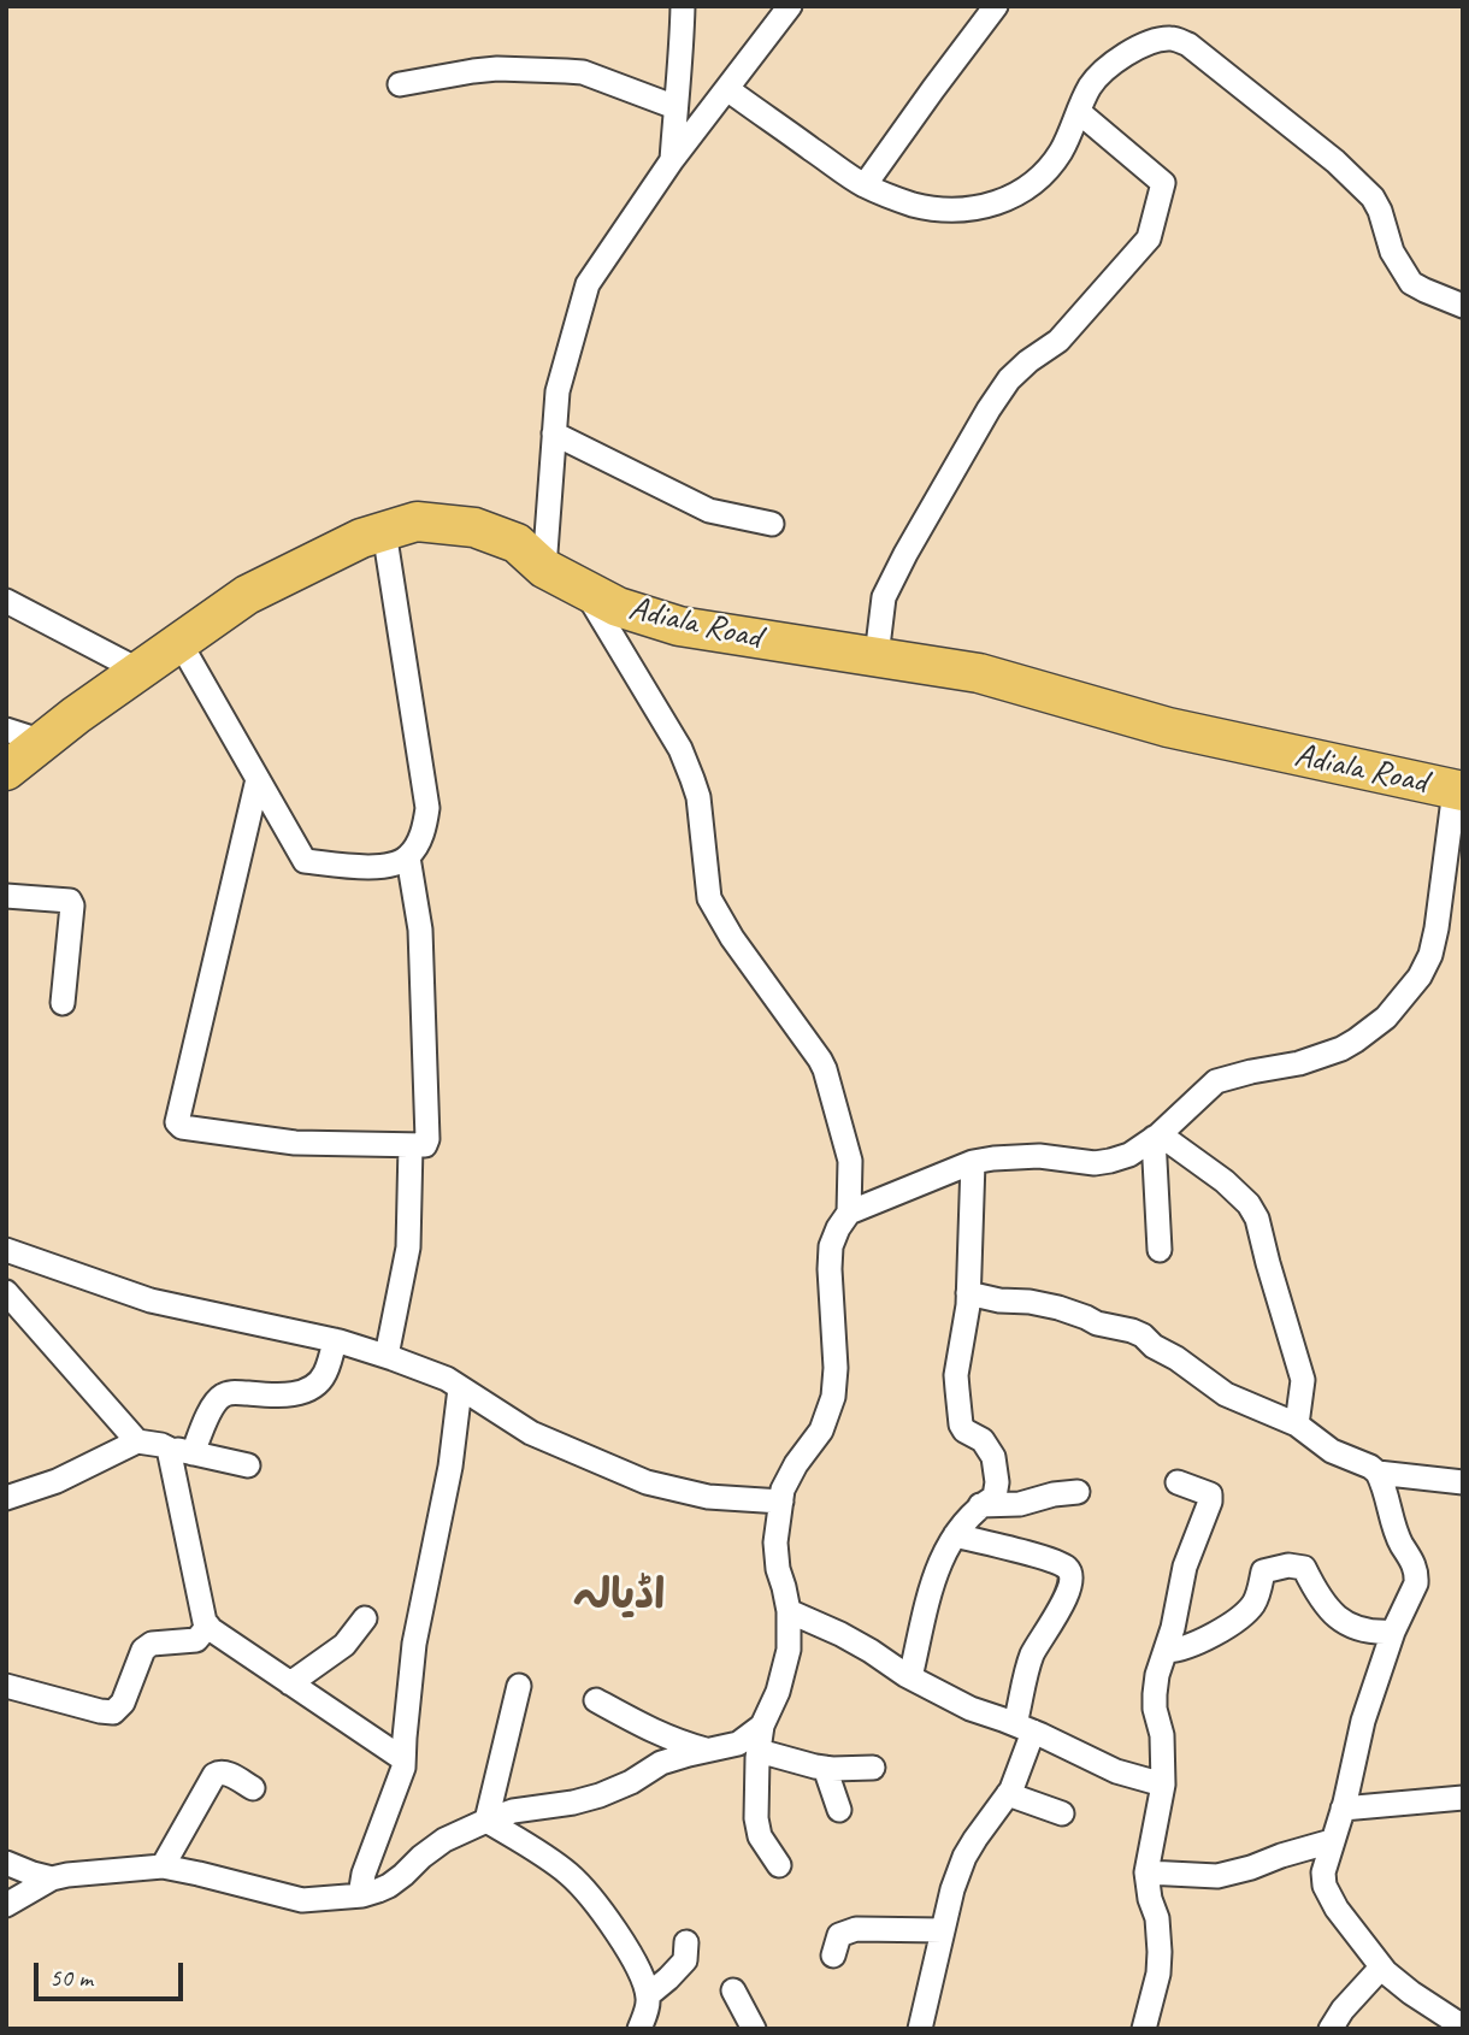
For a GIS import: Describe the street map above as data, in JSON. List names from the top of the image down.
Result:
{
  "streets": {
    "main road": ["Adiala Road"]
  },
  "districts": ["اڈیالہ"],
  "scale_bar": "50 m"
}
